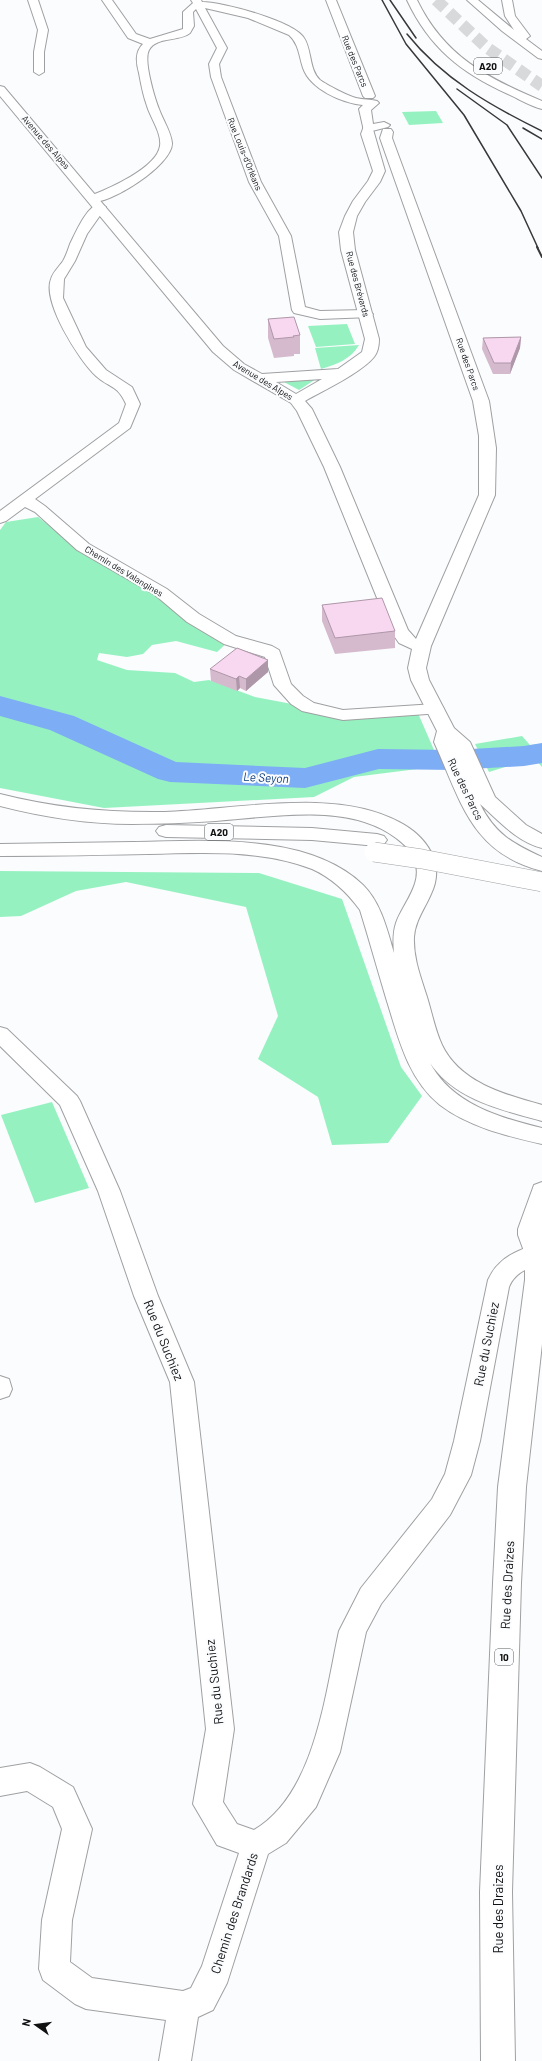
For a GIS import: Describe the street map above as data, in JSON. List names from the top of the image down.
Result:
{
  "streets": {
    "main road": [
      "Rue des Parcs",
      "A20",
      "Avenue des Alpes",
      "Rue des Brévards",
      "Rue des Draizes",
      "10"
    ],
    "street": [
      "Rue Louis-d'Orléans",
      "Chemin des Valangines",
      "Rue du Suchiez",
      "Chemin des Brandards"
    ]
  },
  "crossings": [
    ["Rue des Parcs", "Avenue des Alpes"],
    ["Rue des Parcs", "Chemin des Valangines"],
    ["Avenue des Alpes", "Rue des Brévards"],
    ["Rue Louis-d'Orléans", "Rue des Brévards"],
    ["Rue du Suchiez", "Rue des Draizes"],
    ["Rue du Suchiez", "Chemin des Brandards"]
  ],
  "water": ["Le Seyon"],
  "north": "left"
}
